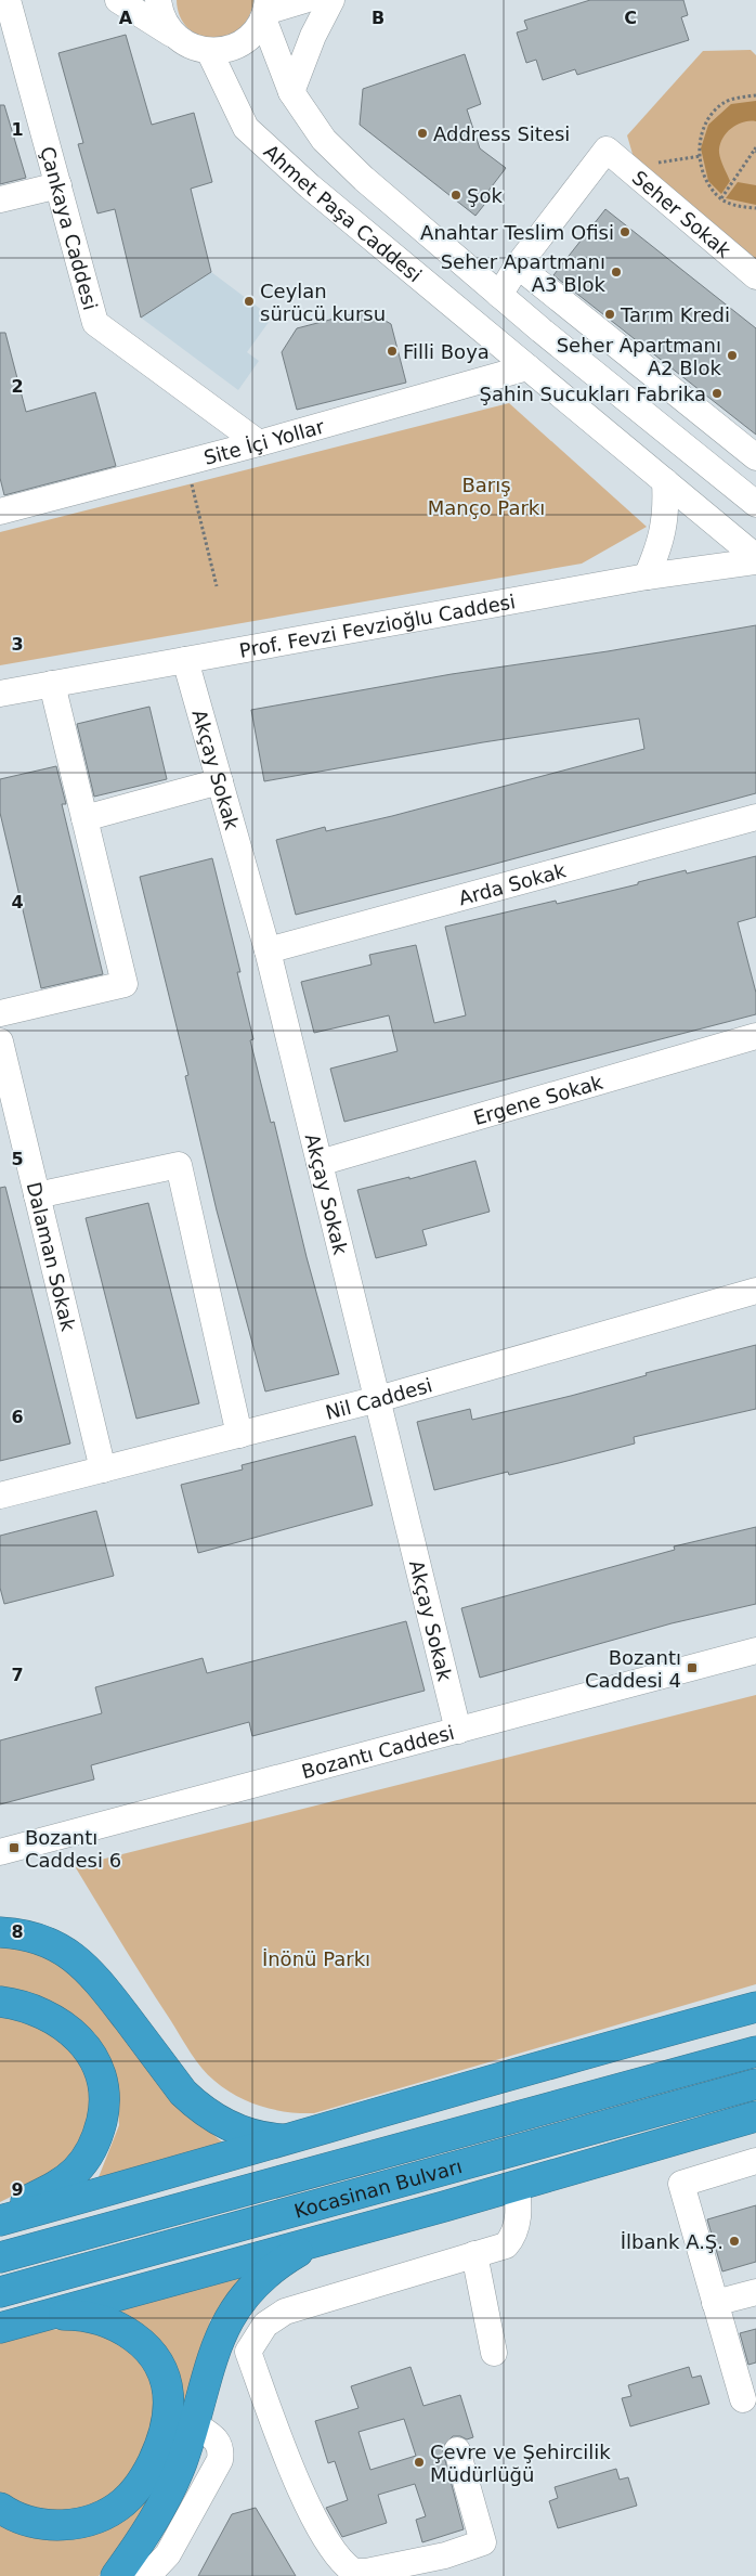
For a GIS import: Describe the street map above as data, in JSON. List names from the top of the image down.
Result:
{
  "streets": {
    "highway": ["Kocasinan Bulvarı"],
    "street": [
      "Ahmet Paşa Caddesi",
      "Seher Sokak",
      "Çankaya Caddesi",
      "Site İçi Yollar",
      "Prof. Fevzi Fevzioğlu Caddesi",
      "Akçay Sokak",
      "Arda Sokak",
      "Ergene Sokak",
      "Dalaman Sokak",
      "Nil Caddesi",
      "Bozantı Caddesi"
    ]
  },
  "crossings": [
    ["Ahmet Paşa Caddesi", "Site İçi Yollar"],
    ["Çankaya Caddesi", "Site İçi Yollar"],
    ["Prof. Fevzi Fevzioğlu Caddesi", "Akçay Sokak"],
    ["Akçay Sokak", "Arda Sokak"],
    ["Akçay Sokak", "Ergene Sokak"],
    ["Akçay Sokak", "Nil Caddesi"],
    ["Akçay Sokak", "Bozantı Caddesi"],
    ["Dalaman Sokak", "Nil Caddesi"]
  ],
  "parks": ["Barış Manço Parkı", "İnönü Parkı"],
  "places": {
    "other": [
      "Address Sitesi",
      "Şok",
      "Anahtar Teslim Ofisi",
      "Seher Apartmanı A3 Blok",
      "Ceylan sürücü kursu",
      "Tarım Kredi",
      "Filli Boya",
      "Seher Apartmanı A2 Blok",
      "Şahin Sucukları Fabrika",
      "İlbank A.Ş.",
      "Çevre ve Şehircilik Müdürlüğü"
    ],
    "transit": ["Bozantı Caddesi 4", "Bozantı Caddesi 6"]
  },
  "grid": {
    "columns": ["A", "B", "C"],
    "rows": [
      "1",
      "2",
      "3",
      "4",
      "5",
      "6",
      "7",
      "8",
      "9"
    ]
  }
}
